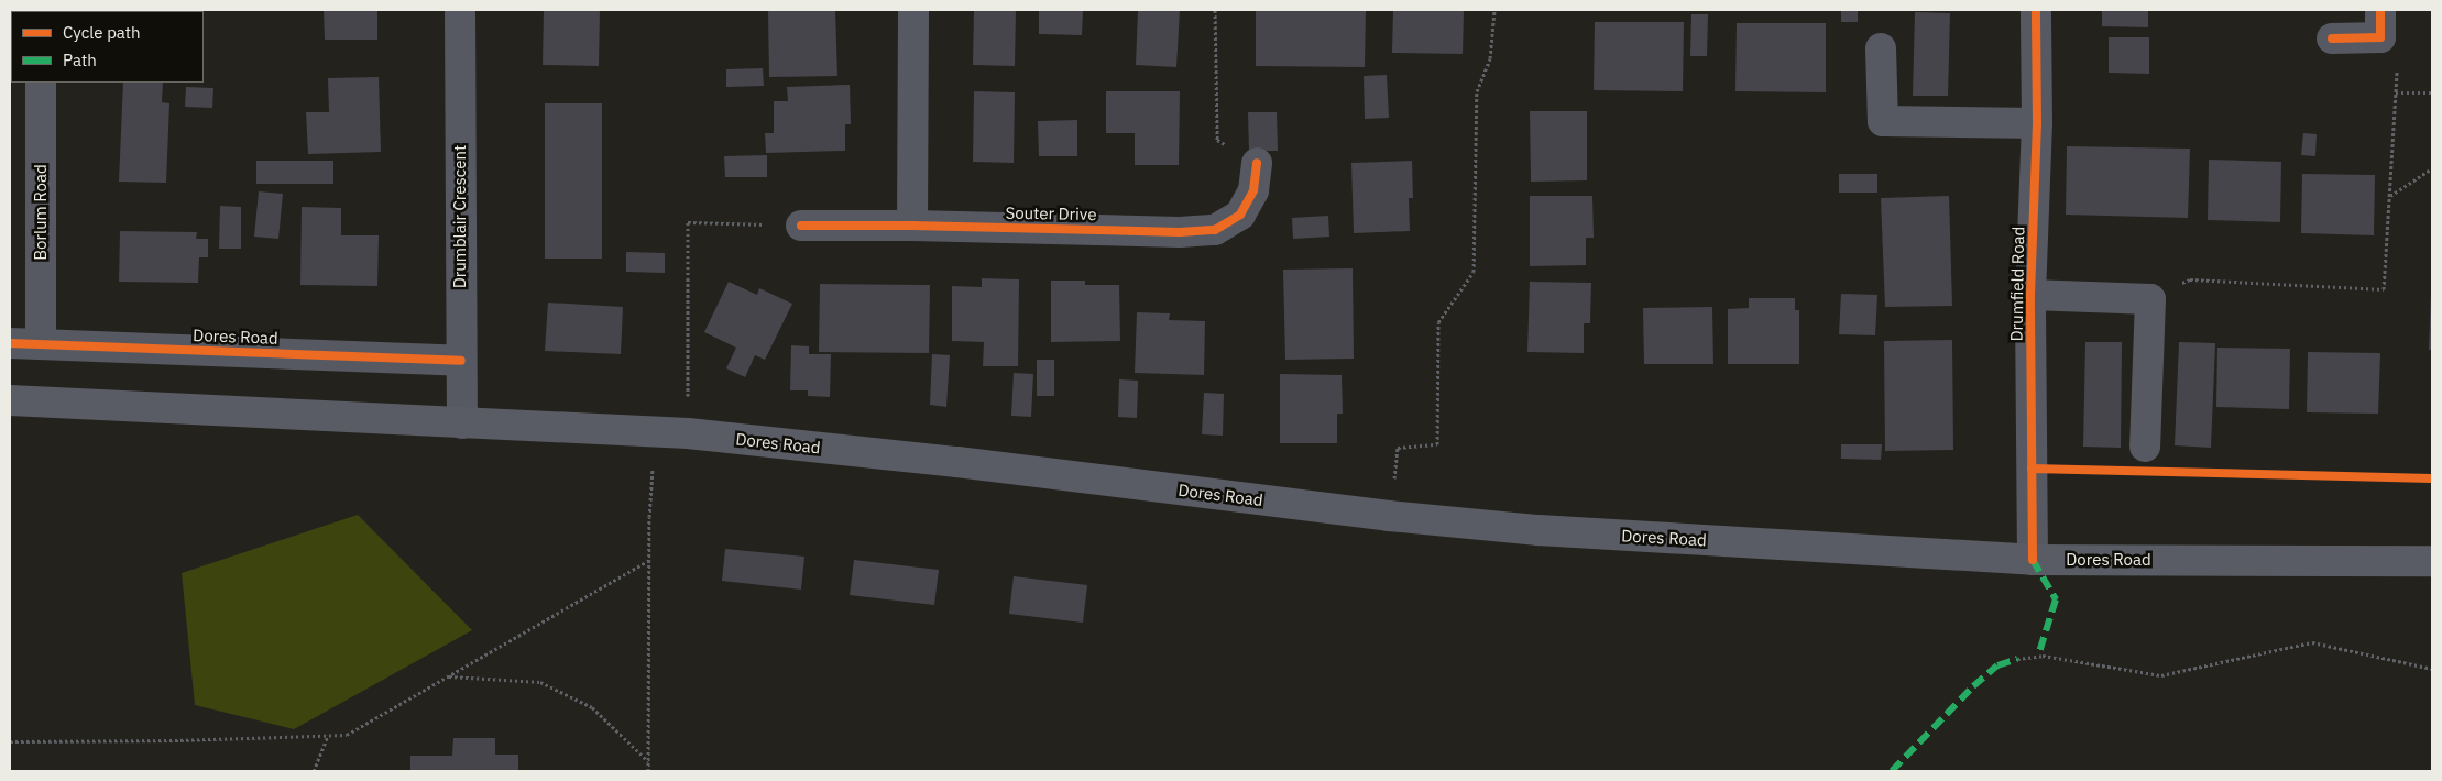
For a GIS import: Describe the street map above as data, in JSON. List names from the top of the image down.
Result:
{
  "streets": {
    "main road": ["Dores Road"],
    "street": [
      "Borlum Road",
      "Souter Drive",
      "Drumblair Crescent",
      "Drumfield Road"
    ]
  },
  "crossings": [
    ["Borlum Road", "Dores Road"],
    ["Drumblair Crescent", "Dores Road"],
    ["Drumfield Road", "Dores Road"]
  ],
  "legend": ["Cycle path", "Path"]
}
